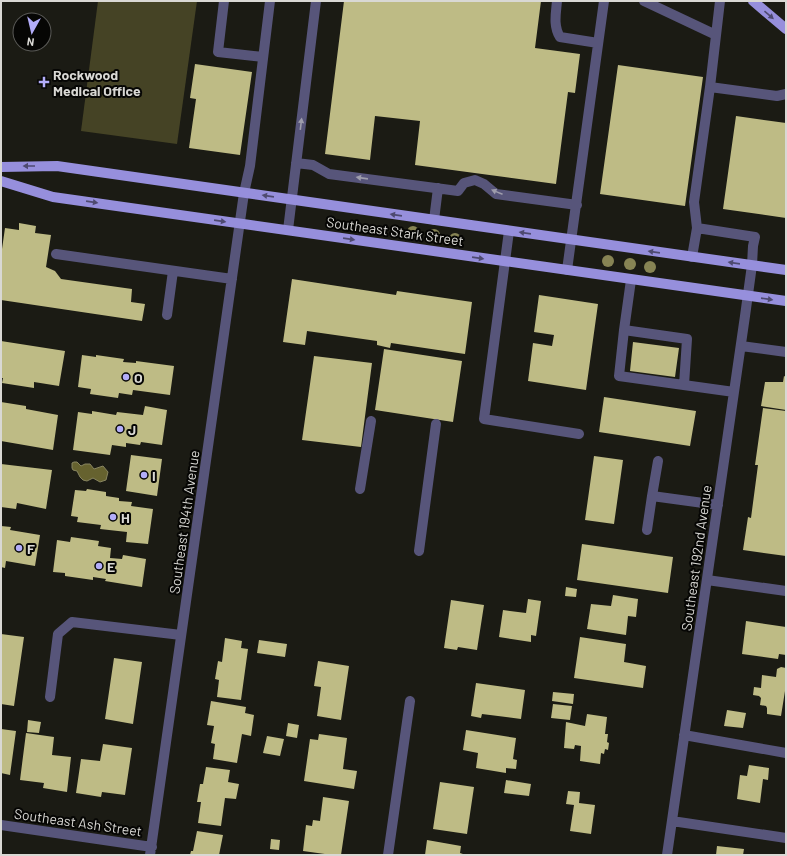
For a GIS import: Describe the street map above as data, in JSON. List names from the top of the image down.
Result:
{
  "streets": {
    "main road": ["Southeast Stark Street"],
    "street": ["Southeast 194th Avenue", "Southeast 192nd Avenue", "Southeast Ash Street"]
  },
  "crossings": [
    ["Southeast Stark Street", "Southeast 194th Avenue"],
    ["Southeast Stark Street", "Southeast 192nd Avenue"],
    ["Southeast 194th Avenue", "Southeast Ash Street"]
  ],
  "places": {
    "health": ["Rockwood Medical Office"],
    "other": [
      "O",
      "J",
      "I",
      "H",
      "F",
      "E"
    ]
  },
  "north": "bottom"
}
